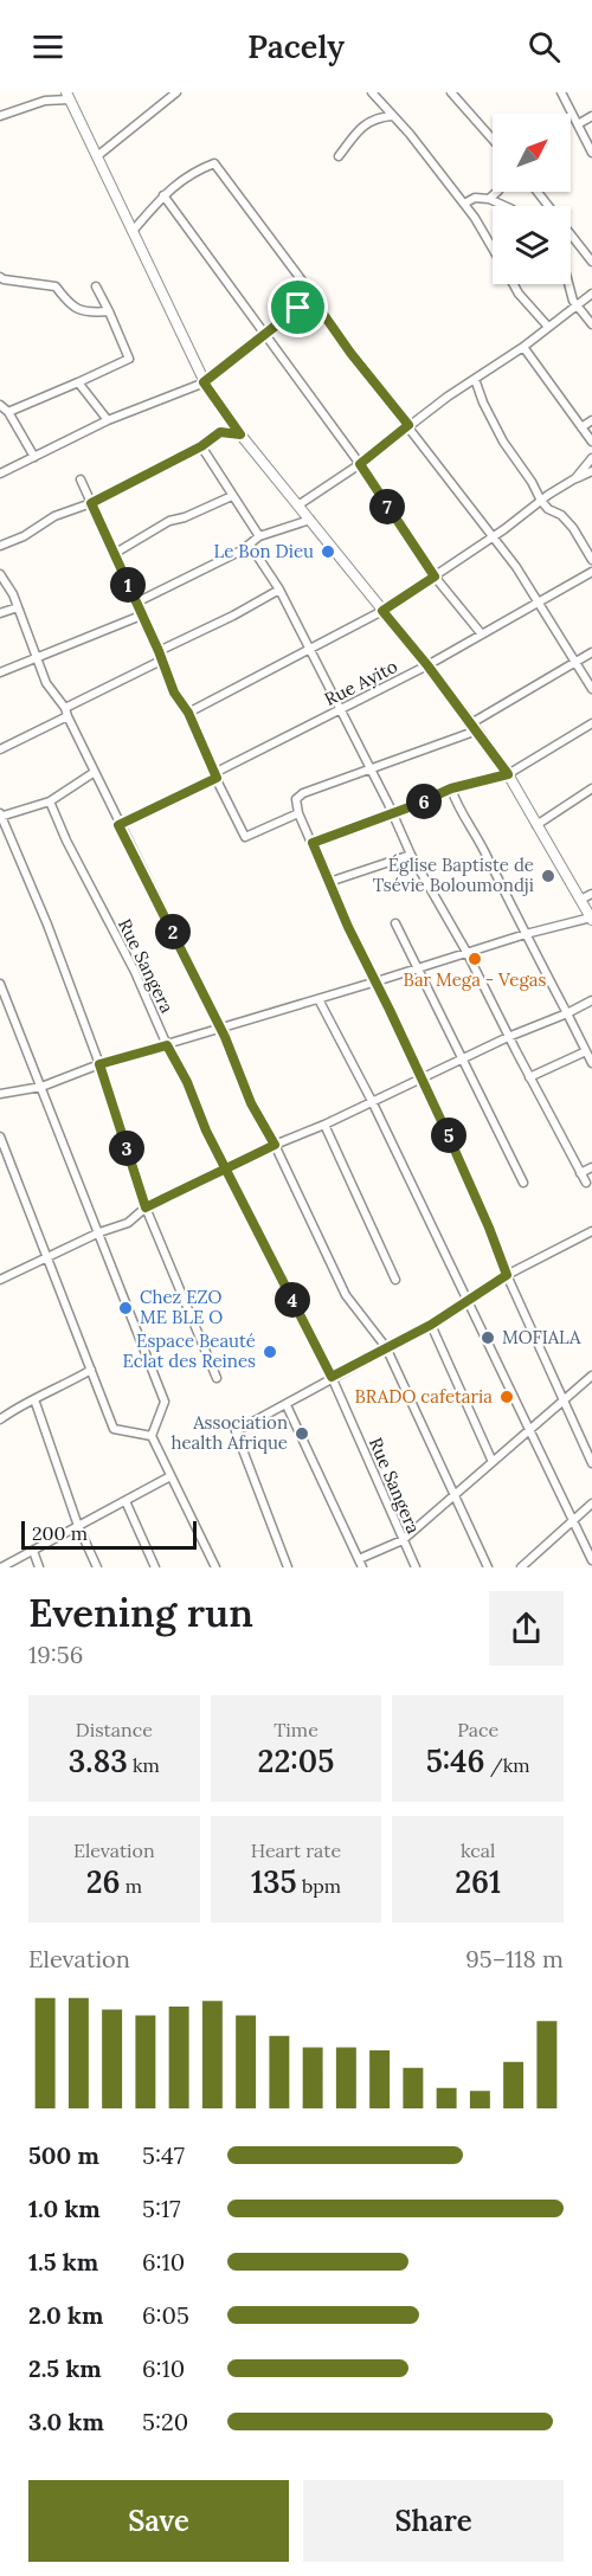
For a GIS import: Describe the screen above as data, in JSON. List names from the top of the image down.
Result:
{
  "streets": {
    "street": ["Rue Ayito", "Rue Sangera"]
  },
  "places": [
    "Le Bon Dieu",
    "Église Baptiste de Tsévie Boloumondji",
    "Bar Mega - Vegas",
    "Chez EZO ME BLE O",
    "MOFIALA",
    "Espace Beauté Eclat des Reines",
    "BRADO cafetaria",
    "Association health Afrique"
  ],
  "scale_bar": "200 m",
  "north": "top right",
  "page": {
    "header": "Pacely",
    "pins": [
      "7",
      "1",
      "6",
      "2",
      "5",
      "3",
      "4"
    ],
    "scale": "200 m",
    "heading": ["Evening run", "19:56"],
    "stats": [
      ["Distance", "3.83 km"],
      ["Time", "22:05"],
      ["Pace", "5:46 /km"],
      ["Elevation", "26 m"],
      ["Heart rate", "135 bpm"],
      ["kcal", "261"]
    ],
    "chart": ["Elevation", "95–118 m"],
    "list": [
      {
        "name": "500 m",
        "note": "5:47"
      },
      {
        "name": "1.0 km",
        "note": "5:17"
      },
      {
        "name": "1.5 km",
        "note": "6:10"
      },
      {
        "name": "2.0 km",
        "note": "6:05"
      },
      {
        "name": "2.5 km",
        "note": "6:10"
      },
      {
        "name": "3.0 km",
        "note": "5:20"
      }
    ],
    "buttons": ["Save", "Share"]
  }
}
